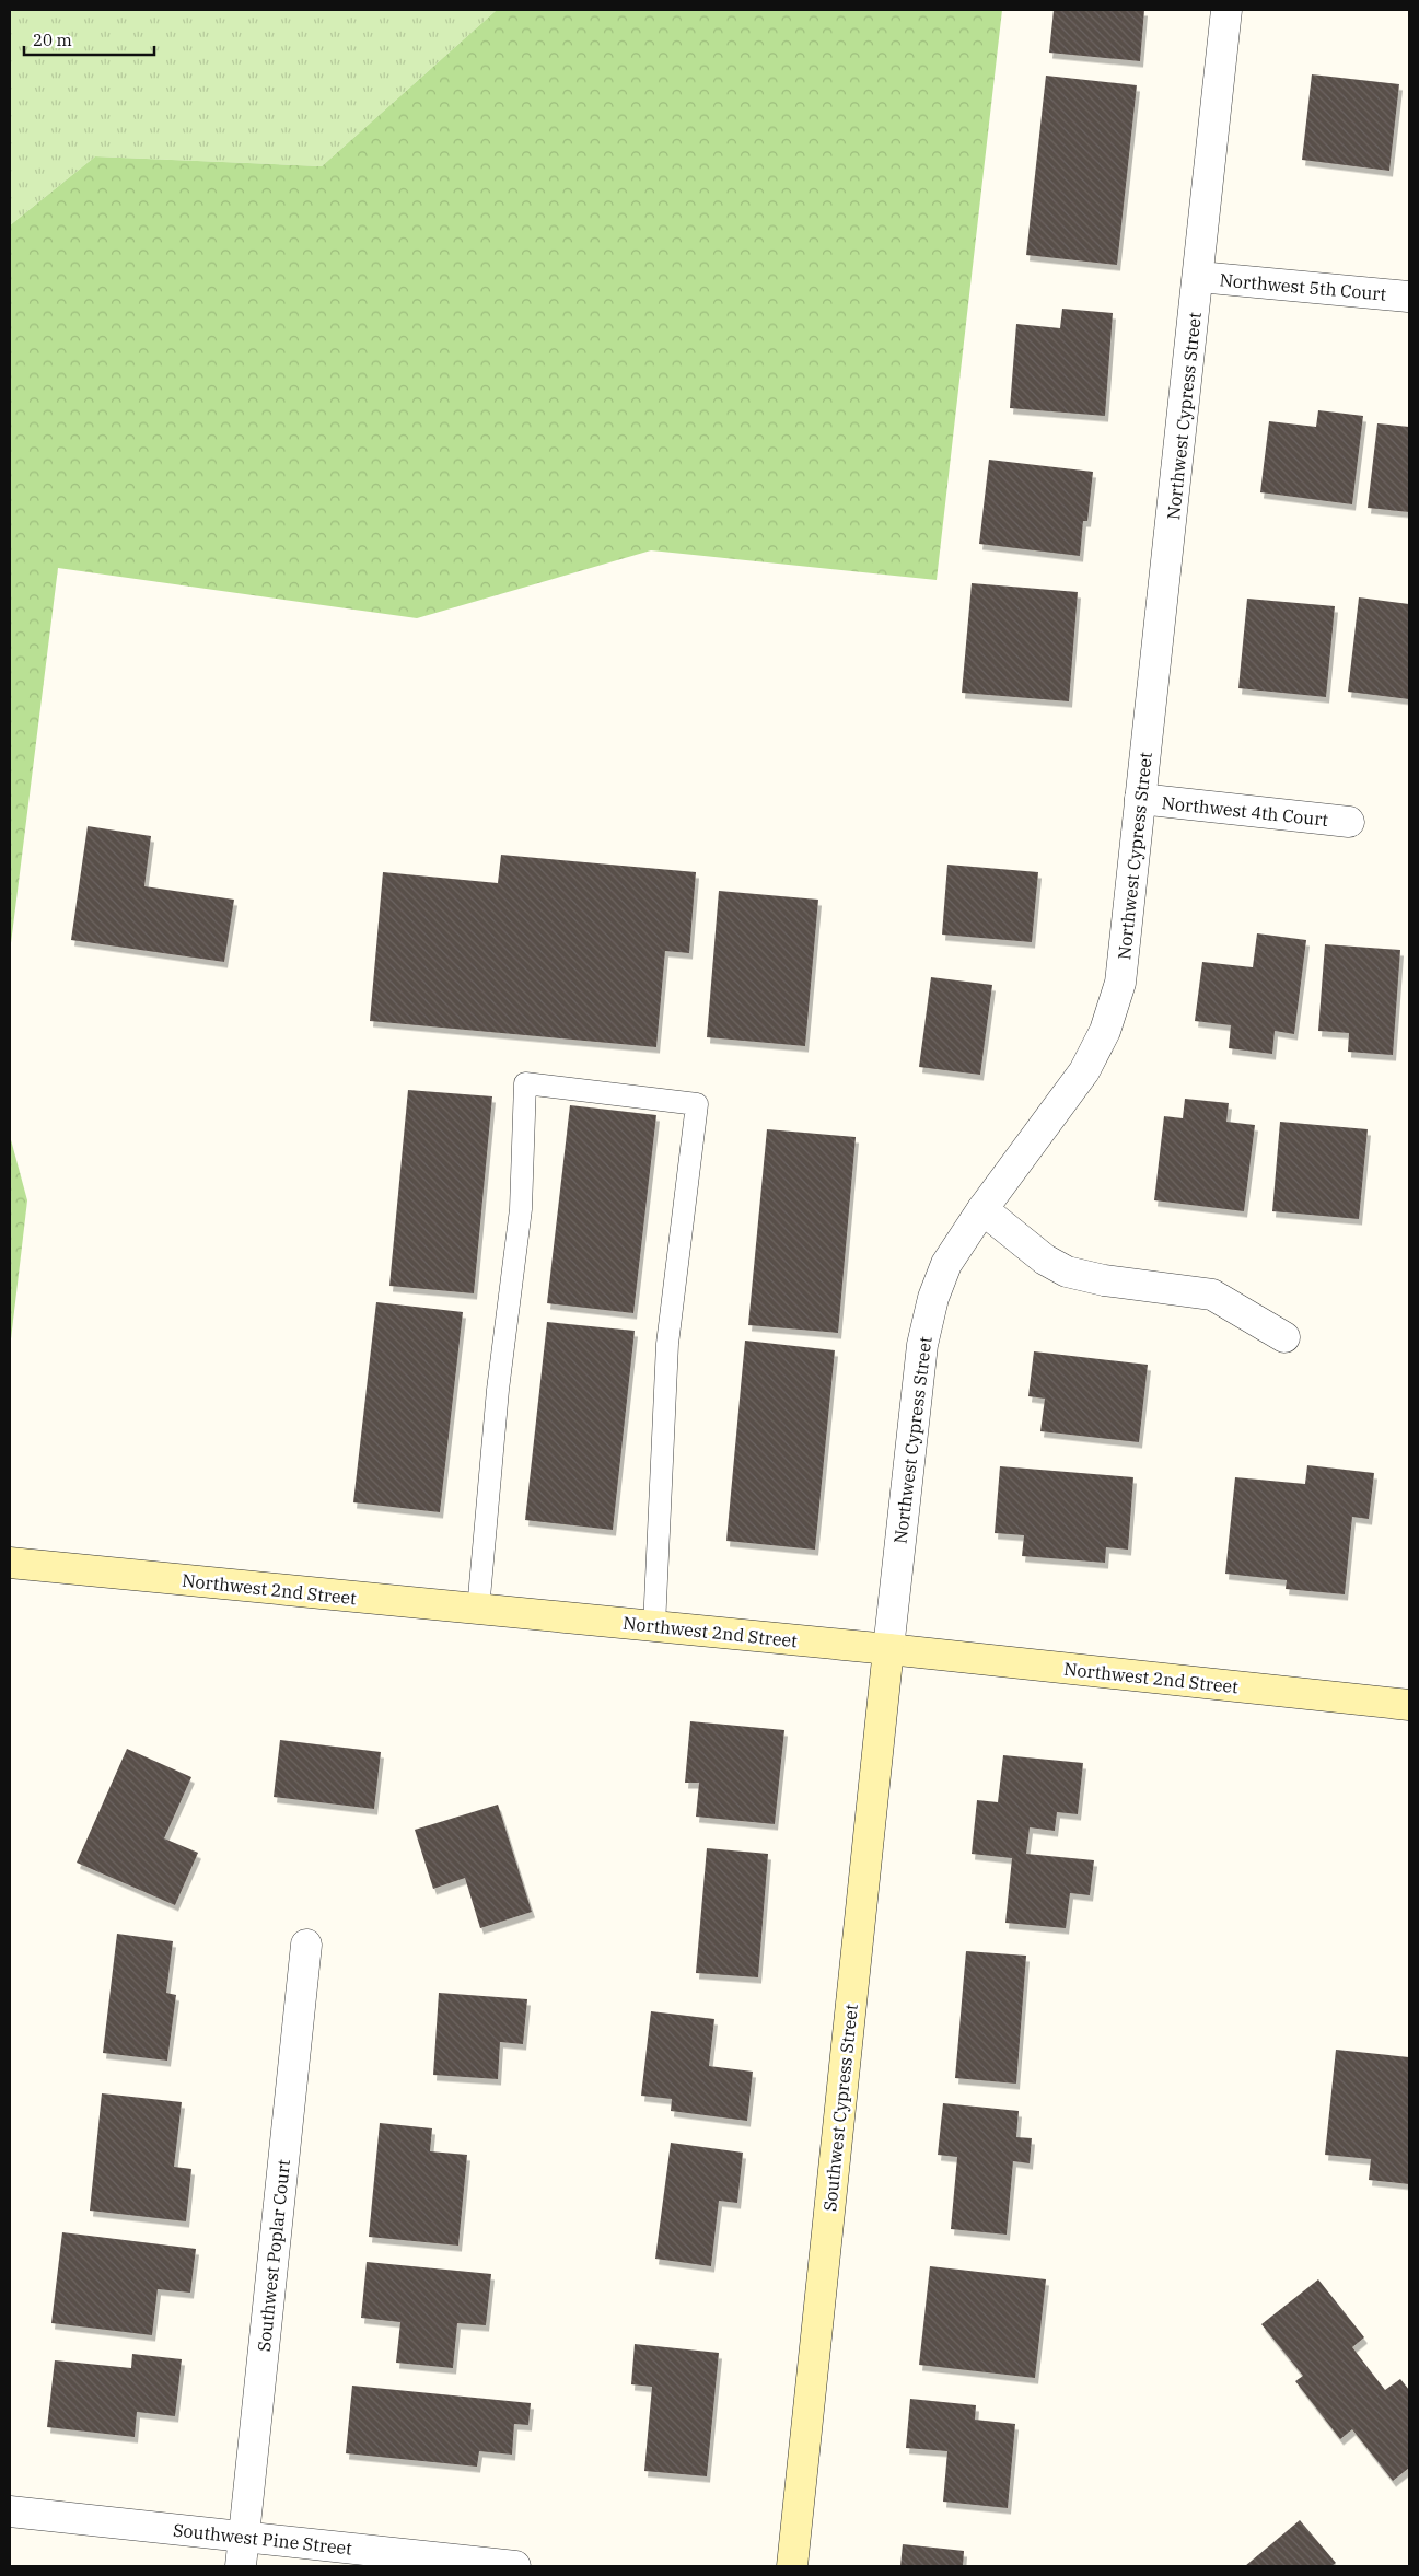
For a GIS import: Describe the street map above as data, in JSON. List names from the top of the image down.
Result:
{
  "streets": {
    "main road": ["Northwest 2nd Street", "Southwest Cypress Street"],
    "street": [
      "Northwest 5th Court",
      "Northwest Cypress Street",
      "Northwest 4th Court",
      "Southwest Poplar Court",
      "Southwest Pine Street"
    ]
  },
  "crossings": [
    ["Northwest 5th Court", "Northwest Cypress Street"],
    ["Northwest Cypress Street", "Northwest 4th Court"],
    ["Northwest Cypress Street", "Northwest 2nd Street"],
    ["Northwest Cypress Street", "Southwest Cypress Street"],
    ["Northwest 2nd Street", "Southwest Cypress Street"],
    ["Southwest Poplar Court", "Southwest Pine Street"]
  ],
  "scale_bar": "20 m"
}
